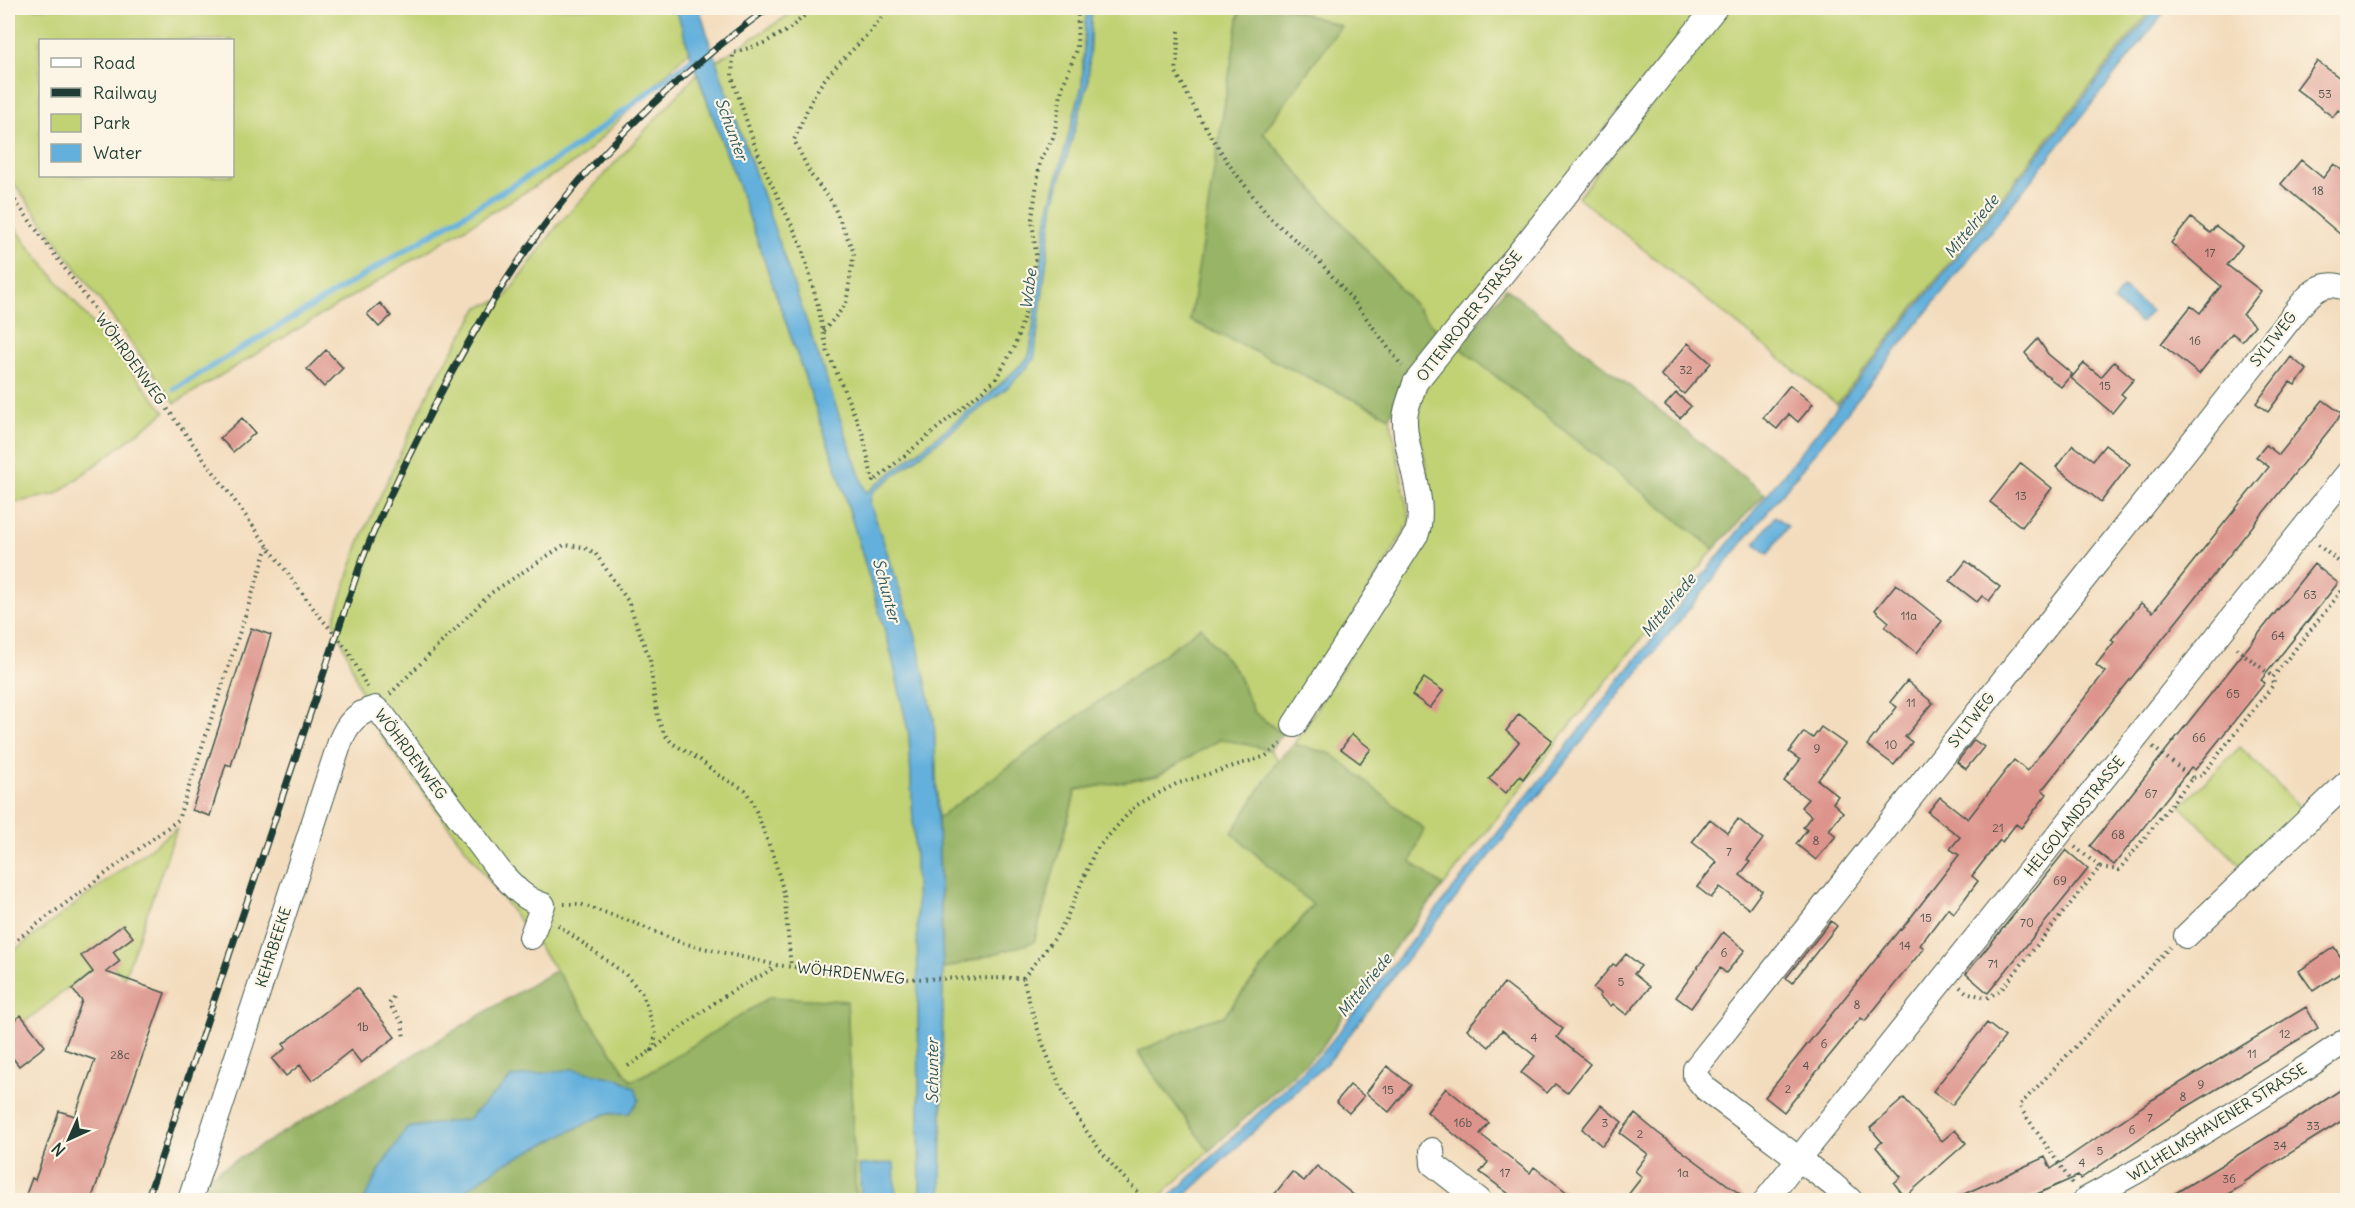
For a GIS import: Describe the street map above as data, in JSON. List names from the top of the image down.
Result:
{
  "streets": {
    "street": [
      "OTTENRODER STRASSE",
      "SYLTWEG",
      "WÖHRDENWEG",
      "HELGOLANDSTRASSE",
      "KEHRBEEKE",
      "WILHELMSHAVENER STRASSE"
    ]
  },
  "crossings": [
    ["SYLTWEG", "HELGOLANDSTRASSE"],
    ["WÖHRDENWEG", "KEHRBEEKE"]
  ],
  "water": ["Schunter", "Mittelriede", "Wabe"],
  "house_numbers": [
    "53",
    "18",
    "17",
    "16",
    "32",
    "15",
    "13",
    "63",
    "11a",
    "64",
    "65",
    "11",
    "66",
    "10",
    "9",
    "67",
    "21",
    "68",
    "8",
    "7",
    "69",
    "15",
    "70",
    "14",
    "6",
    "71",
    "5",
    "8",
    "1b",
    "12",
    "4",
    "6",
    "11",
    "28c",
    "4",
    "9",
    "2",
    "15",
    "8",
    "7",
    "16b",
    "3",
    "33",
    "6",
    "2",
    "34",
    "5",
    "4",
    "17",
    "1a",
    "36"
  ],
  "legend": [
    "Road",
    "Railway",
    "Park",
    "Water"
  ],
  "north": "bottom left"
}
